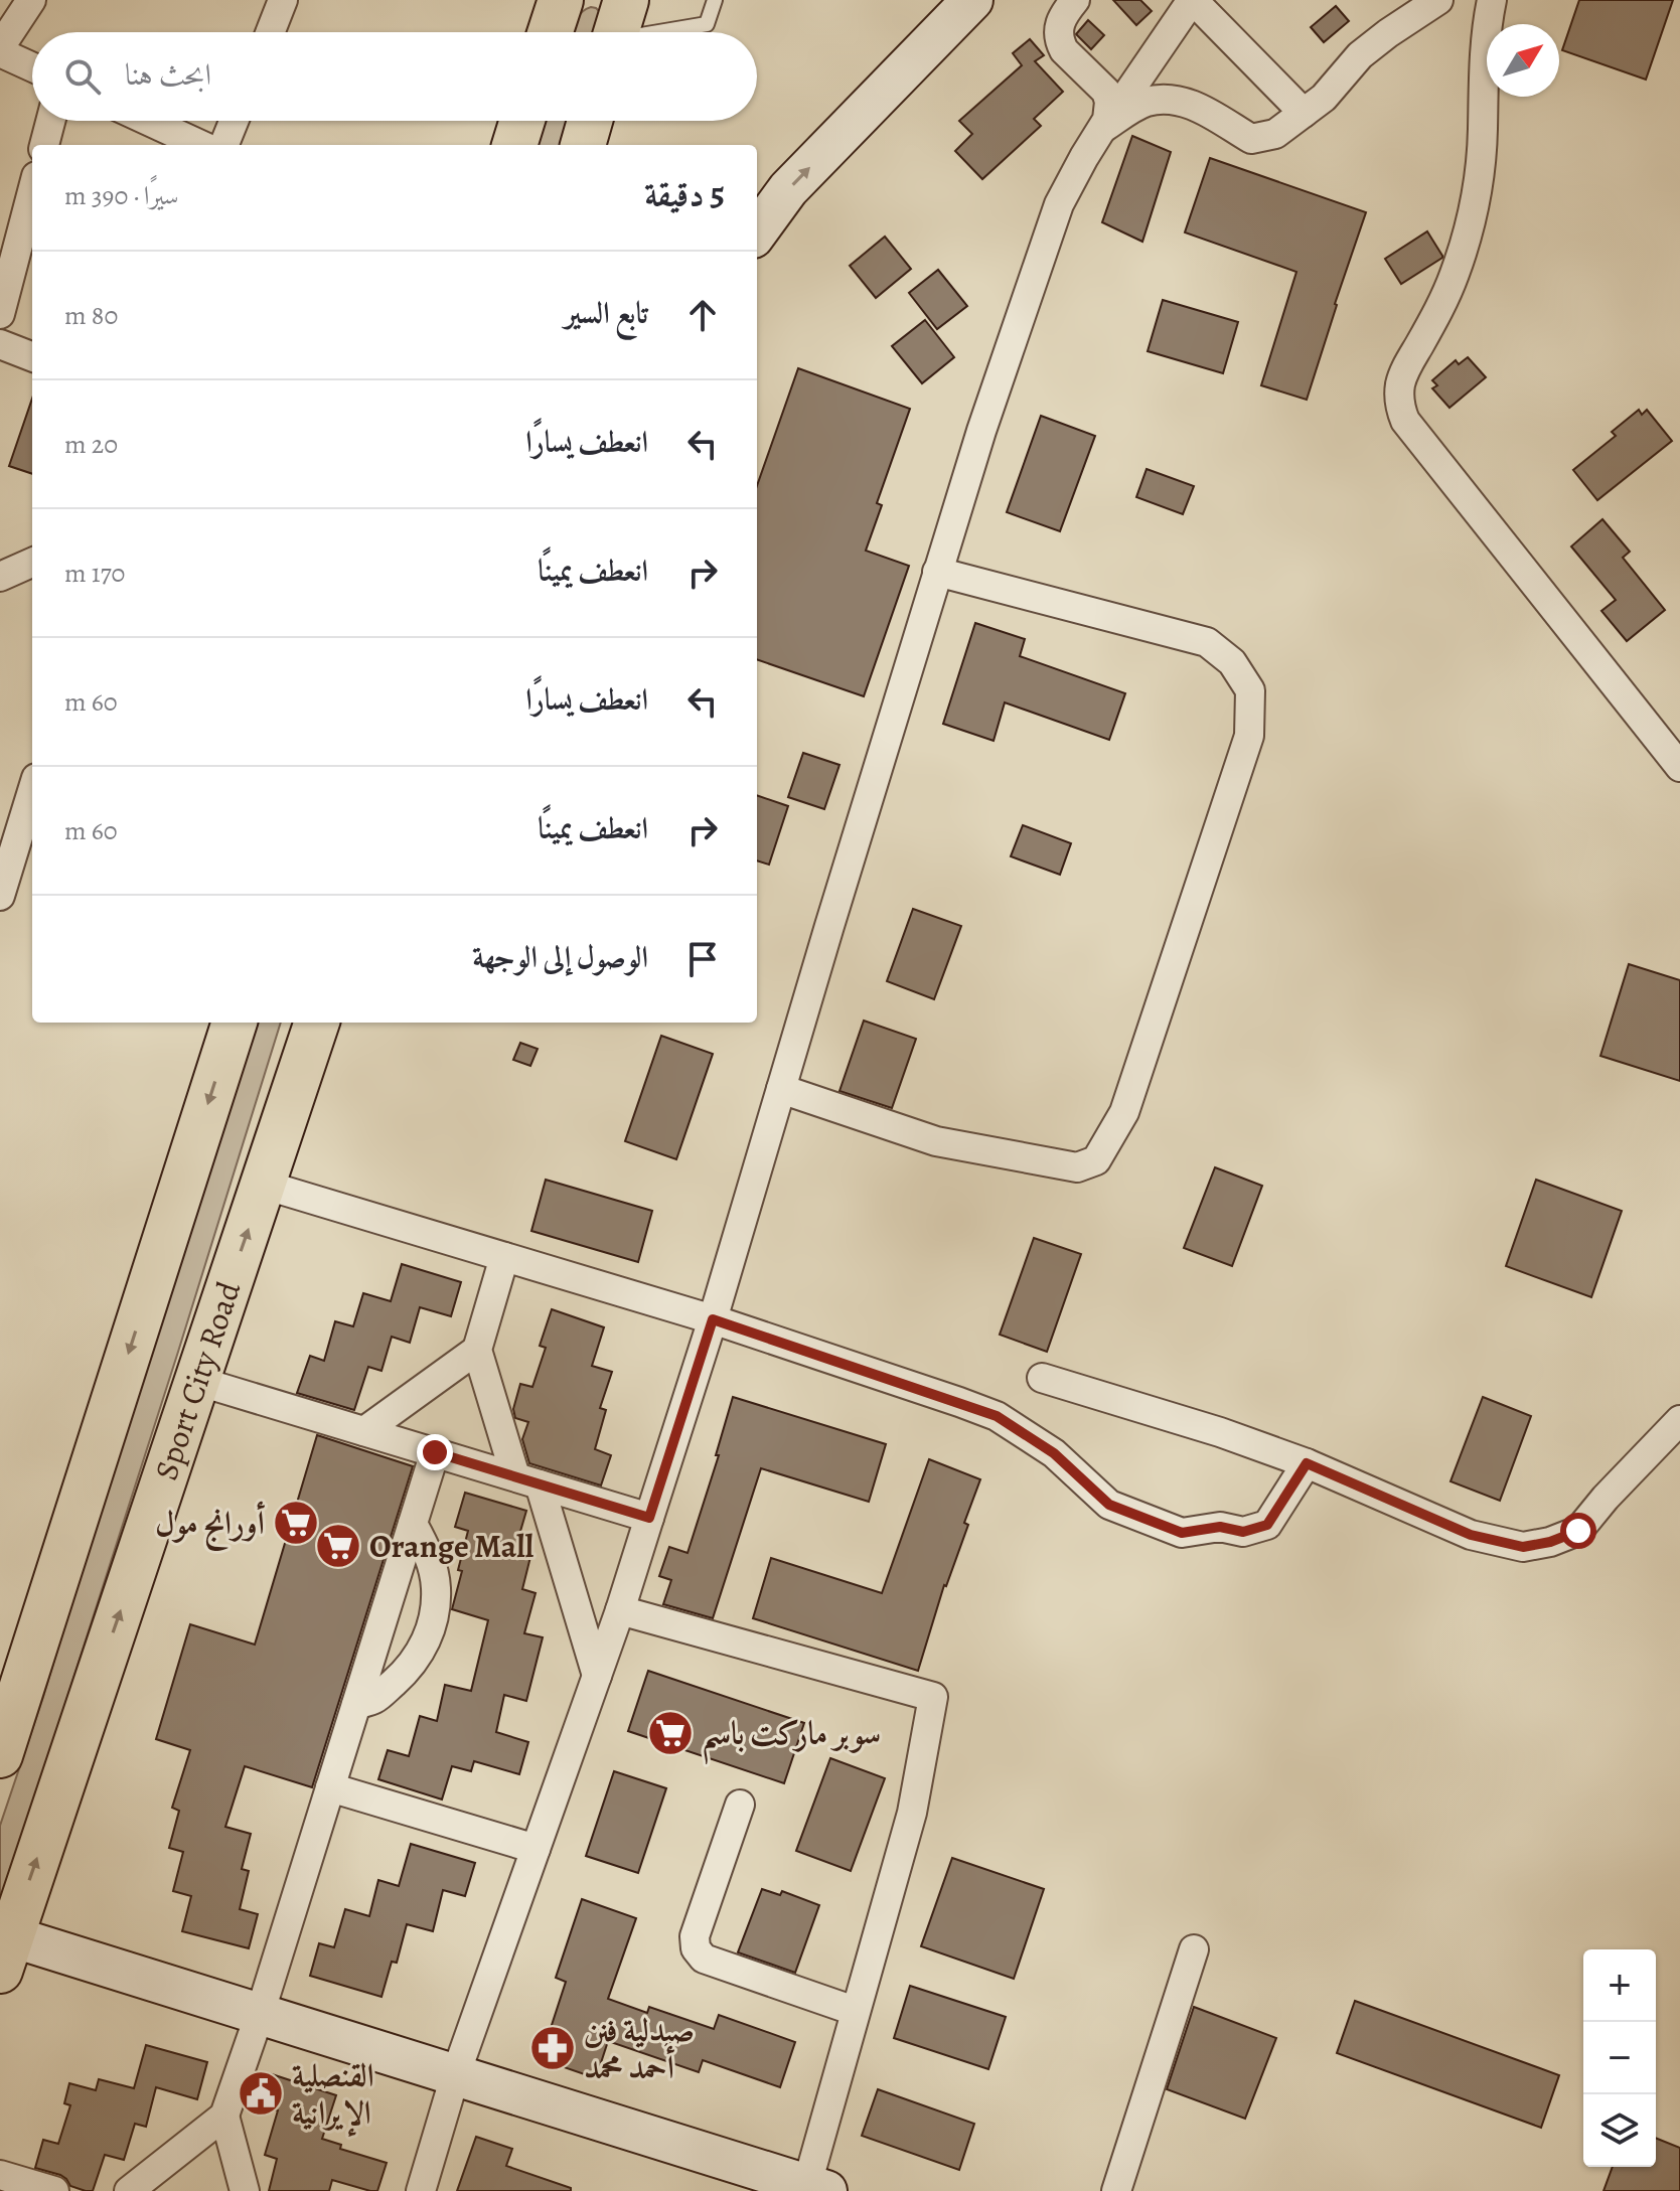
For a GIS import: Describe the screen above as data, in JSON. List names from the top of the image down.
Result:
{
  "streets": {
    "main road": ["Sport City Road"]
  },
  "places": {
    "supermarket": ["أورانج مول", "Orange Mall", "سوبر ماركت باسم"],
    "pharmacy": ["صيدلية فنن أحمد محمد"],
    "public building": ["القنصلية الإيرانية"]
  },
  "north": "top right",
  "page": {
    "search": "ابحث هنا",
    "heading": ["5 دقيقة", "سيرًا · 390 m"],
    "list": [
      ["تابع السير", "80 m"],
      ["انعطف يسارًا", "20 m"],
      ["انعطف يمينًا", "170 m"],
      ["انعطف يسارًا", "60 m"],
      ["انعطف يمينًا", "60 m"],
      "الوصول إلى الوجهة"
    ],
    "map_buttons": ["+", "−"]
  }
}
